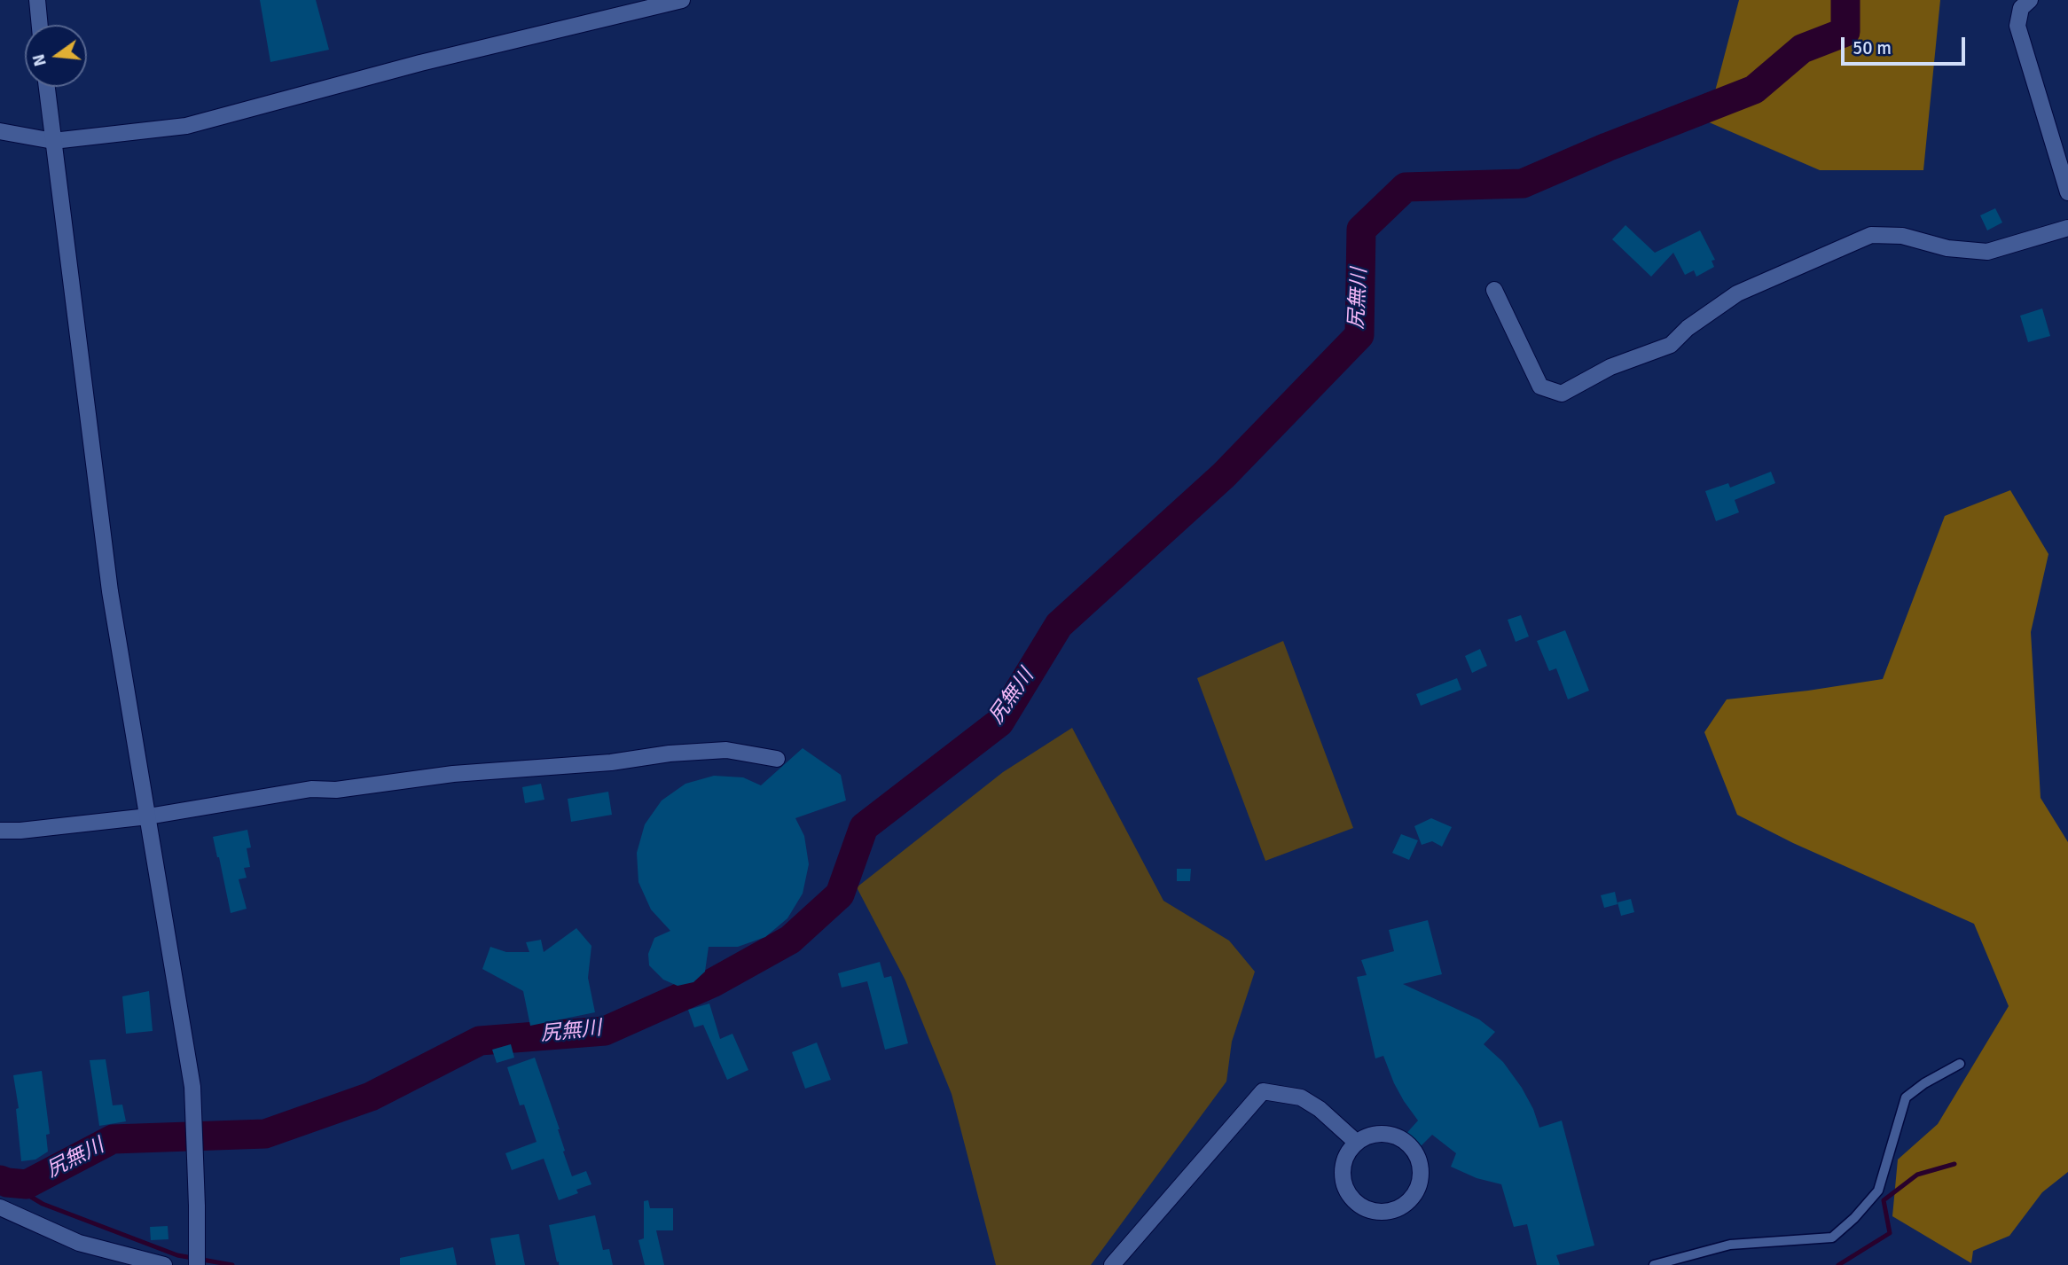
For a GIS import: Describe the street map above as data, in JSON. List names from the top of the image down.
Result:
{
  "water": ["尻無川"],
  "scale_bar": "50 m",
  "north": "left"
}
